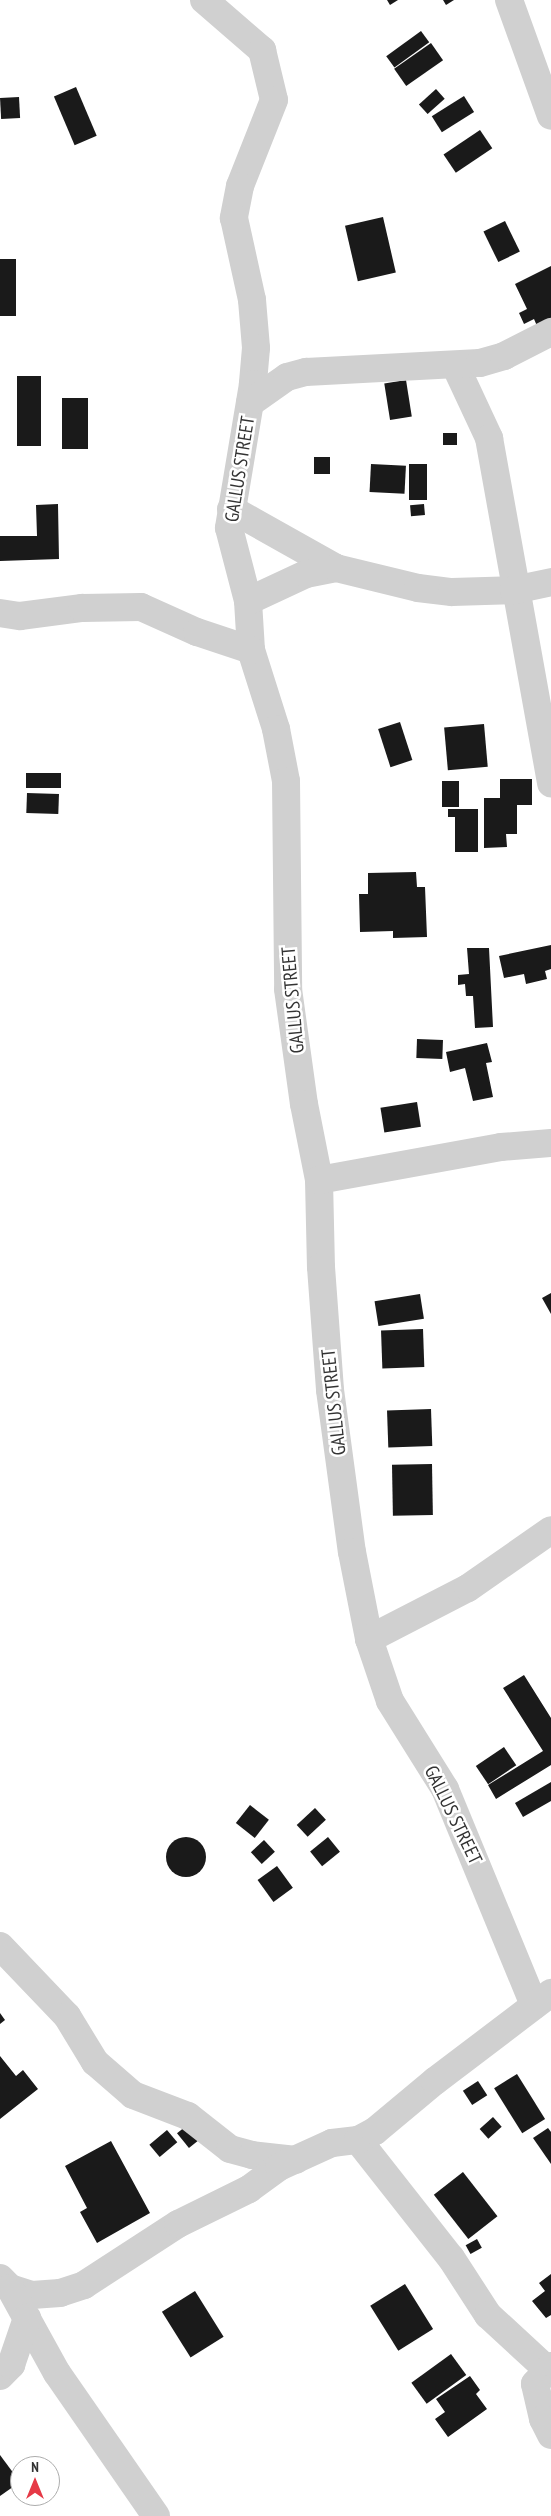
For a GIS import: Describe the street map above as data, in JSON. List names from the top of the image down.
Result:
{
  "streets": {
    "street": ["GALLUS STREET"]
  },
  "north": "top"
}
